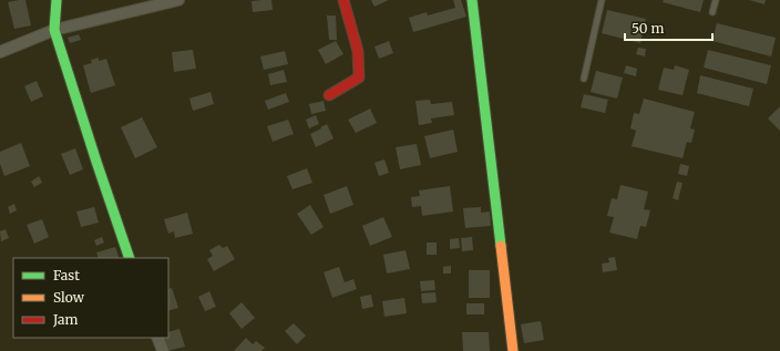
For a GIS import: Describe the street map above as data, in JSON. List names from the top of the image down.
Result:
{
  "legend": ["Fast", "Slow", "Jam"],
  "scale_bar": "50 m"
}
